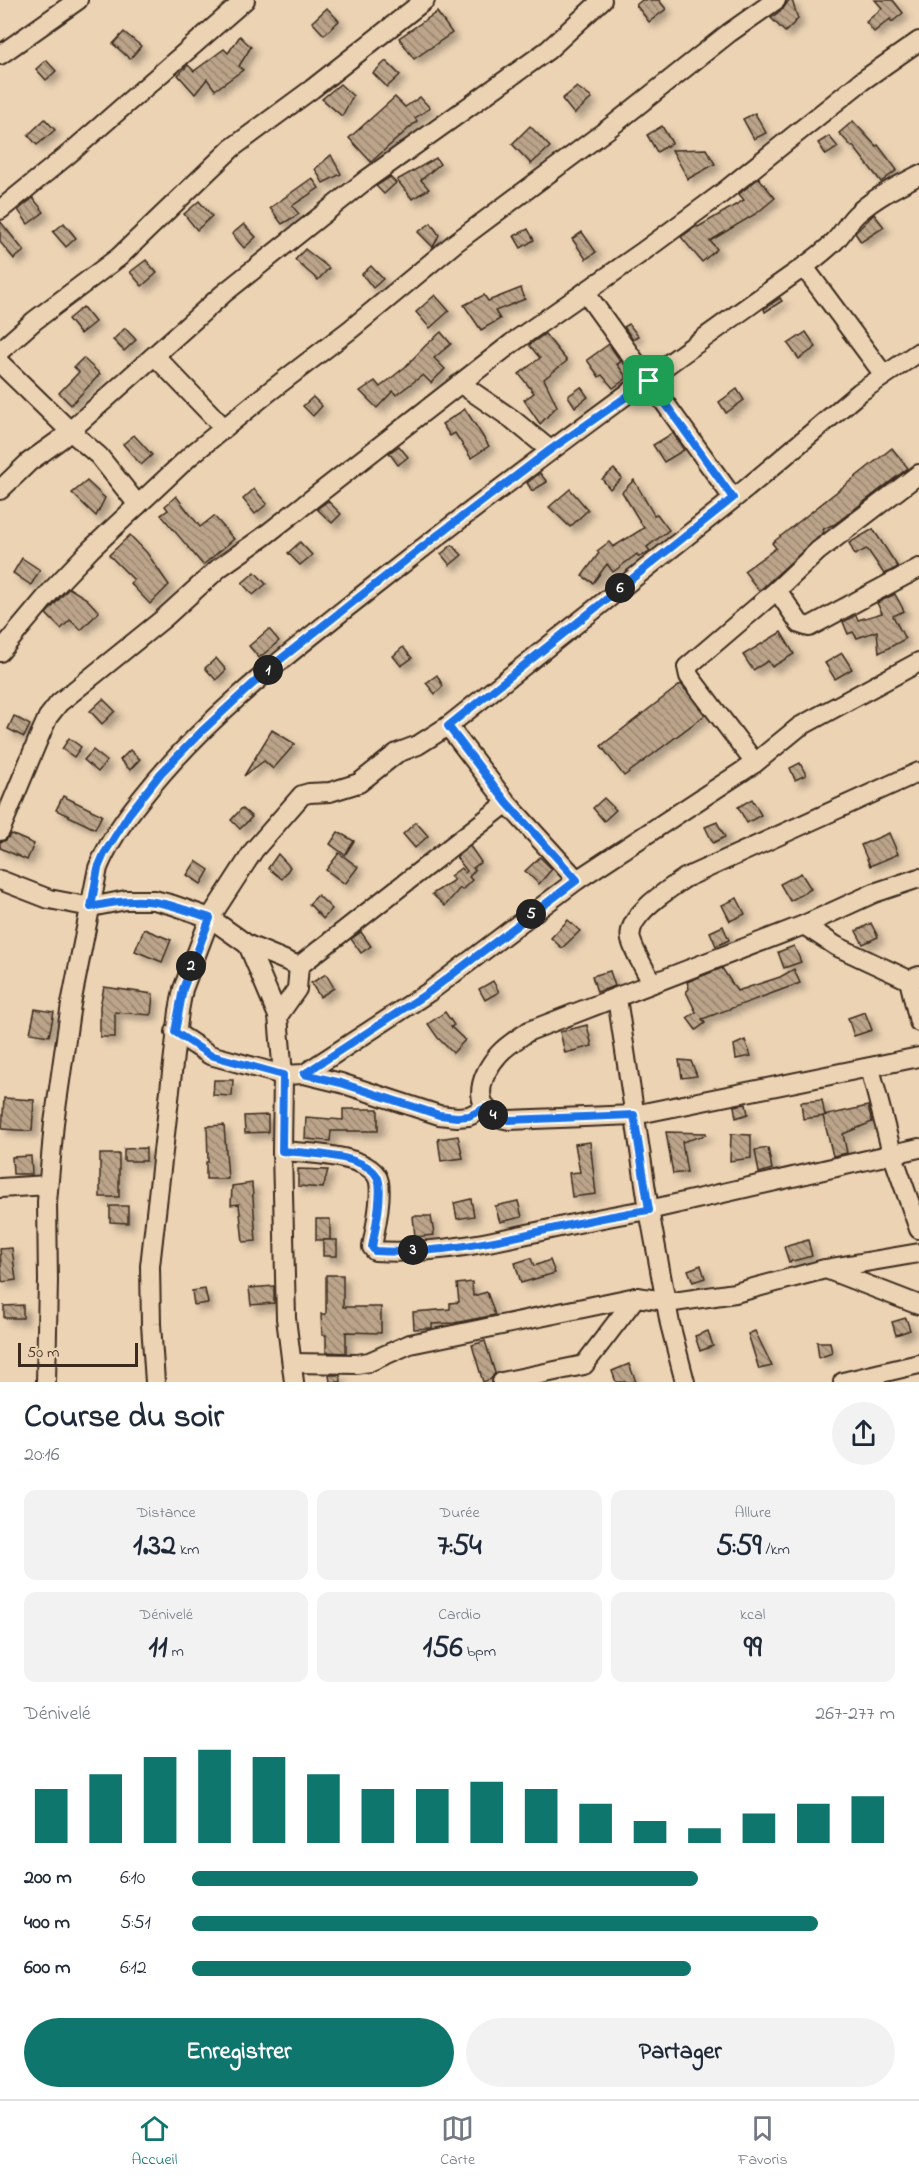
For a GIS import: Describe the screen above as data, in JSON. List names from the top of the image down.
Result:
{
  "scale_bar": "50 m",
  "page": {
    "pins": [
      "6",
      "1",
      "5",
      "2",
      "4",
      "3"
    ],
    "scale": "50 m",
    "heading": ["Course du soir", "20:16"],
    "stats": [
      ["Distance", "1.32 km"],
      ["Durée", "7:54"],
      ["Allure", "5:59 /km"],
      ["Dénivelé", "11 m"],
      ["Cardio", "156 bpm"],
      ["kcal", "99"]
    ],
    "chart": ["Dénivelé", "267–277 m"],
    "list": [
      {
        "name": "200 m",
        "note": "6:10"
      },
      {
        "name": "400 m",
        "note": "5:51"
      },
      {
        "name": "600 m",
        "note": "6:12"
      }
    ],
    "buttons": ["Enregistrer", "Partager"],
    "tabs": ["Accueil", "Carte", "Favoris"]
  }
}
